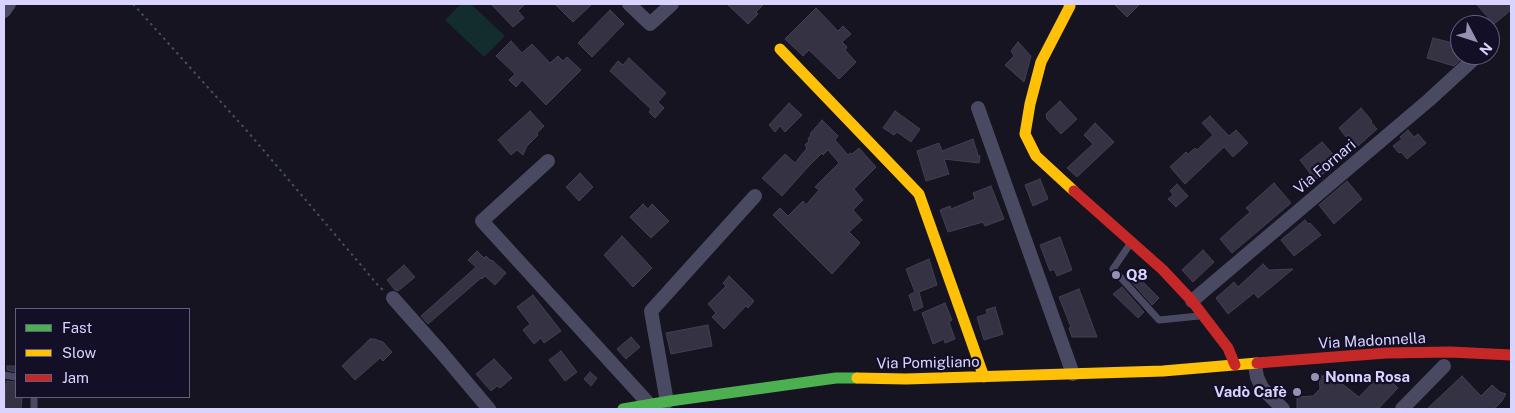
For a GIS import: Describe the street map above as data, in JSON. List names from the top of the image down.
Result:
{
  "streets": {
    "street": ["Via Fornari", "Via Madonnella", "Via Pomigliano"]
  },
  "crossings": [
    ["Via Madonnella", "Via Pomigliano"]
  ],
  "places": ["Q8", "Nonna Rosa", "Vadò Cafè"],
  "legend": ["Fast", "Slow", "Jam"],
  "north": "bottom right"
}
